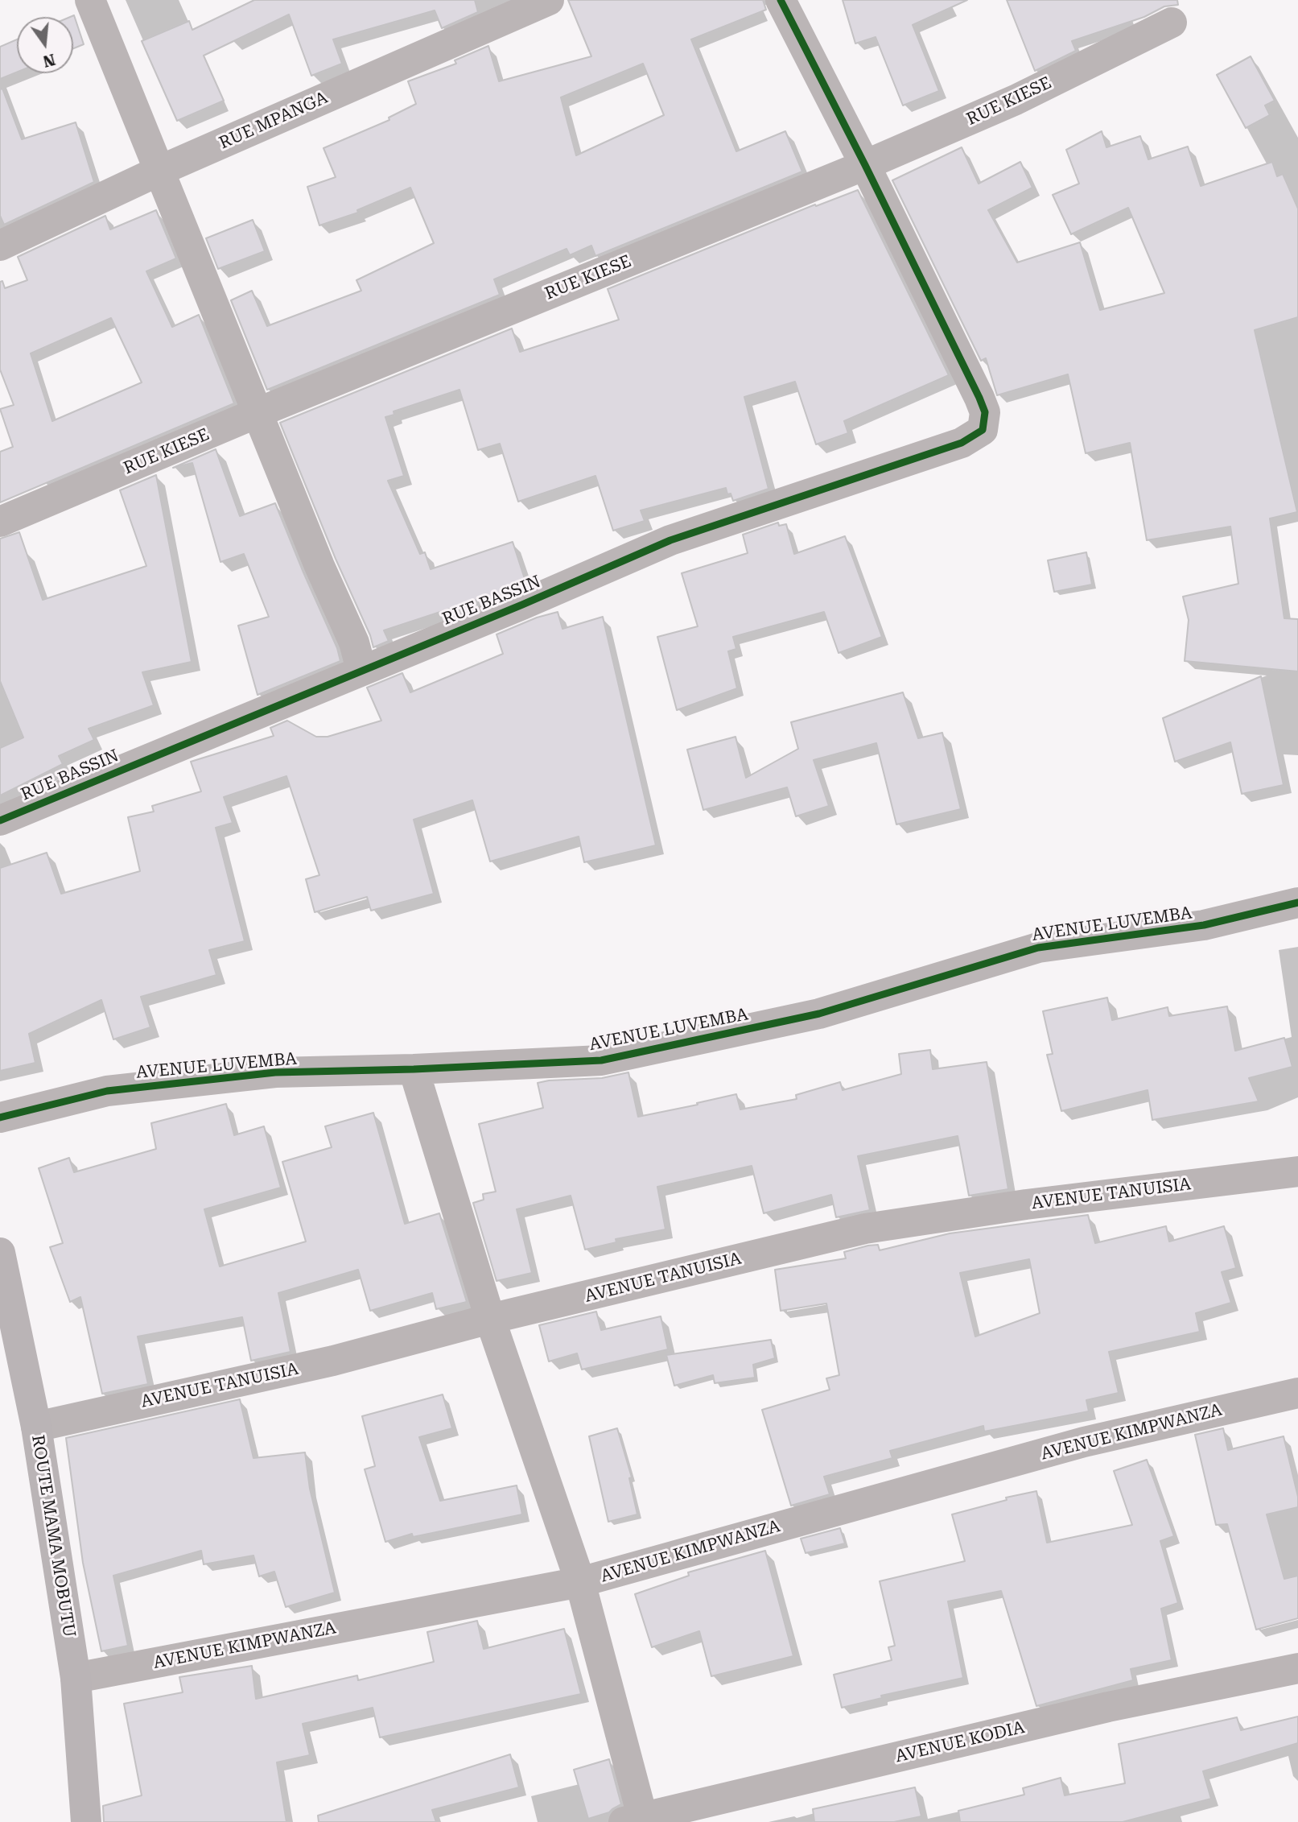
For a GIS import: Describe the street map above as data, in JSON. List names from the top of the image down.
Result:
{
  "streets": {
    "street": [
      "RUE KIESE",
      "RUE MPANGA",
      "RUE BASSIN",
      "AVENUE LUVEMBA",
      "AVENUE TANUISIA",
      "AVENUE KIMPWANZA",
      "ROUTE MAMA MOBUTU",
      "AVENUE KODIA"
    ]
  },
  "crossings": [
    ["RUE KIESE", "RUE BASSIN"],
    ["AVENUE TANUISIA", "ROUTE MAMA MOBUTU"],
    ["AVENUE KIMPWANZA", "ROUTE MAMA MOBUTU"]
  ],
  "north": "bottom"
}
